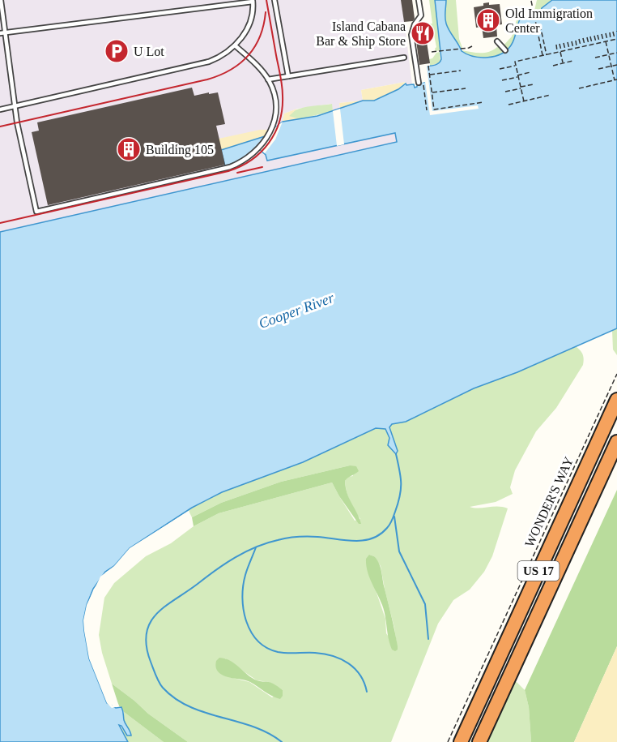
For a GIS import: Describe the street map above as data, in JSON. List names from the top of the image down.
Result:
{
  "streets": {
    "highway": ["US 17"],
    "path": ["WONDER'S WAY"]
  },
  "water": ["Cooper River"],
  "places": {
    "building": ["Old Immigration Center", "Building 105"],
    "restaurant": ["Island Cabana Bar & Ship Store"],
    "parking": ["U Lot"]
  }
}
